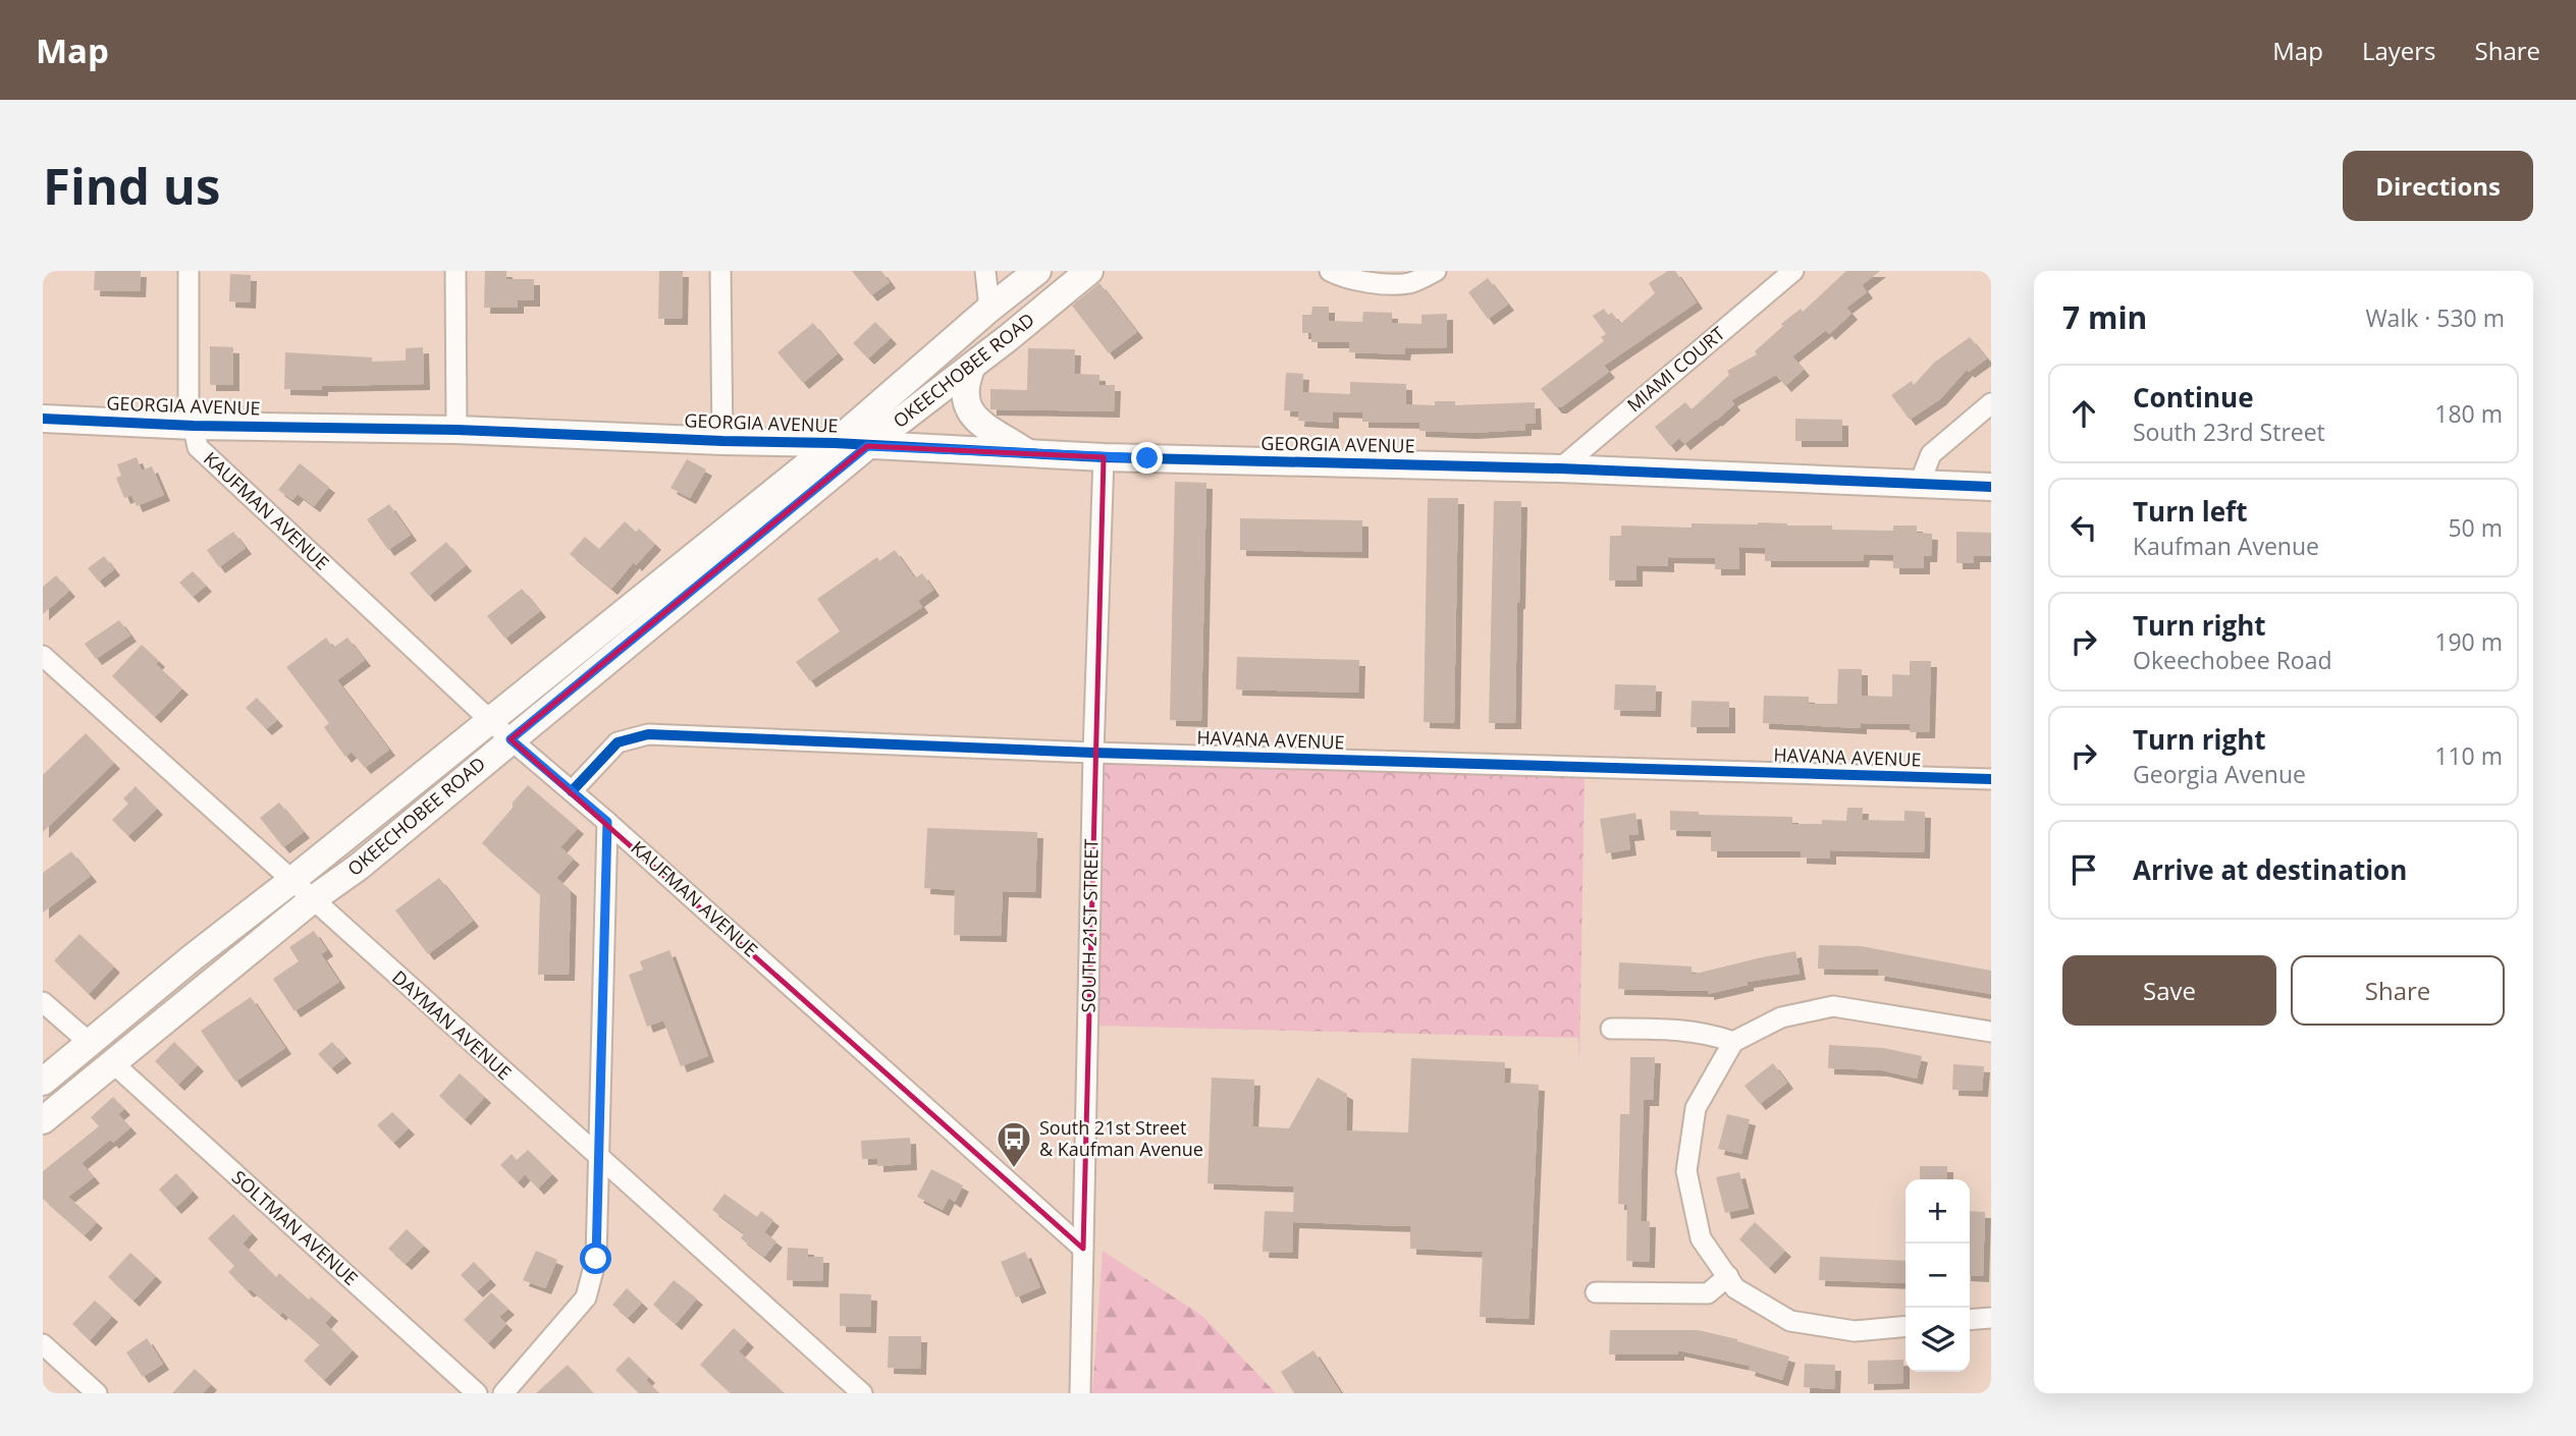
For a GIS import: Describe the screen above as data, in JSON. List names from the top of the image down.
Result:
{
  "streets": {
    "main road": ["OKEECHOBEE ROAD", "GEORGIA AVENUE"],
    "street": [
      "MIAMI COURT",
      "KAUFMAN AVENUE",
      "HAVANA AVENUE",
      "SOUTH 21ST STREET",
      "DAYMAN AVENUE",
      "SOLTMAN AVENUE"
    ]
  },
  "crossings": [
    ["MIAMI COURT", "GEORGIA AVENUE"],
    ["OKEECHOBEE ROAD", "GEORGIA AVENUE"],
    ["OKEECHOBEE ROAD", "KAUFMAN AVENUE"],
    ["OKEECHOBEE ROAD", "DAYMAN AVENUE"],
    ["OKEECHOBEE ROAD", "SOLTMAN AVENUE"],
    ["GEORGIA AVENUE", "KAUFMAN AVENUE"],
    ["GEORGIA AVENUE", "SOUTH 21ST STREET"],
    ["KAUFMAN AVENUE", "HAVANA AVENUE"],
    ["KAUFMAN AVENUE", "SOUTH 21ST STREET"],
    ["HAVANA AVENUE", "SOUTH 21ST STREET"]
  ],
  "places": {
    "bus stop": ["South 21st Street & Kaufman Avenue"]
  },
  "page": {
    "header": "Map",
    "nav": ["Map", "Layers", "Share"],
    "buttons": [
      "Directions",
      ["Save", "Share"]
    ],
    "title": "Find us",
    "heading": ["7 min", "Walk · 530 m"],
    "list": [
      ["Continue", "South 23rd Street", "180 m"],
      ["Turn left", "Kaufman Avenue", "50 m"],
      ["Turn right", "Okeechobee Road", "190 m"],
      ["Turn right", "Georgia Avenue", "110 m"],
      "Arrive at destination"
    ],
    "map_buttons": ["+", "−"]
  }
}
